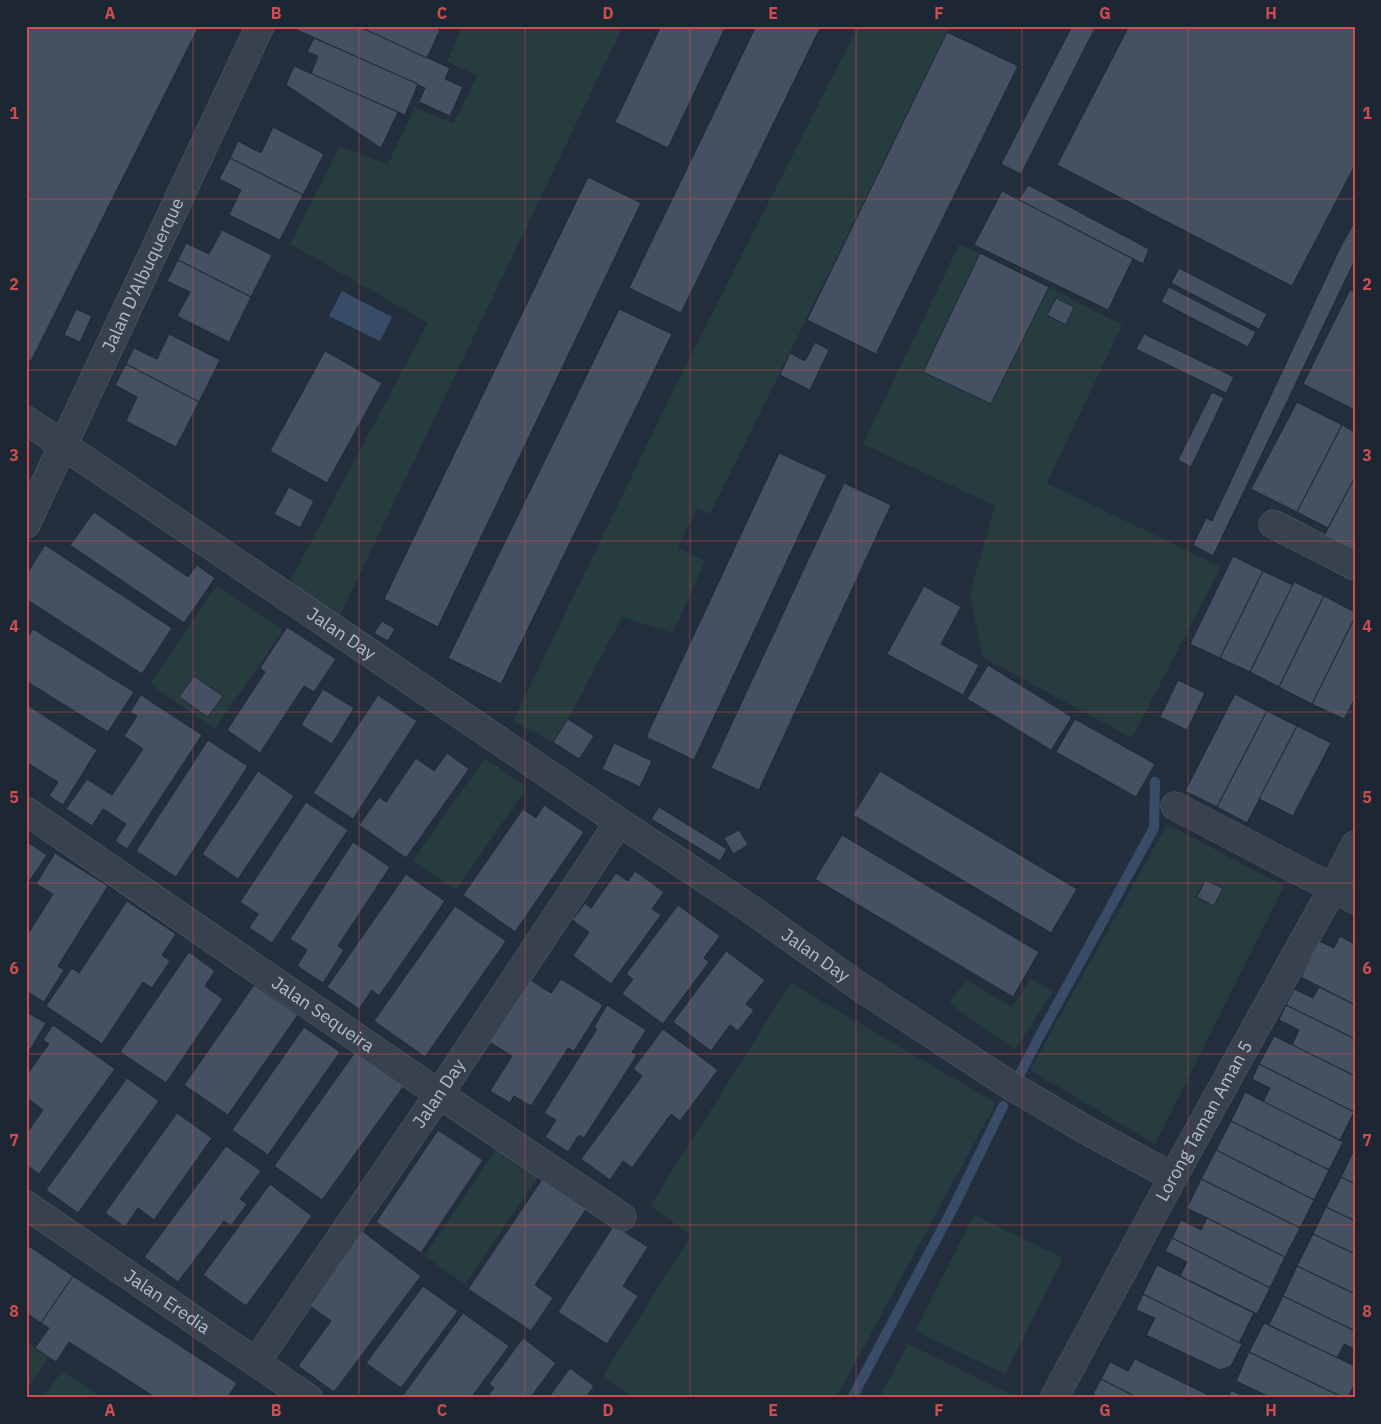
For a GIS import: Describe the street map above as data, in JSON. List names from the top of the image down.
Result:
{
  "streets": {
    "street": [
      "Jalan D'Albuquerque",
      "Jalan Day",
      "Jalan Sequeira",
      "Lorong Taman Aman 5",
      "Jalan Eredia"
    ]
  },
  "crossings": [
    ["Jalan D'Albuquerque", "Jalan Day"],
    ["Jalan Day", "Jalan Sequeira"],
    ["Jalan Day", "Lorong Taman Aman 5"],
    ["Jalan Day", "Jalan Eredia"]
  ],
  "grid": {
    "columns": [
      "A",
      "B",
      "C",
      "D",
      "E",
      "F",
      "G",
      "H"
    ],
    "rows": [
      "1",
      "2",
      "3",
      "4",
      "5",
      "6",
      "7",
      "8"
    ]
  }
}
